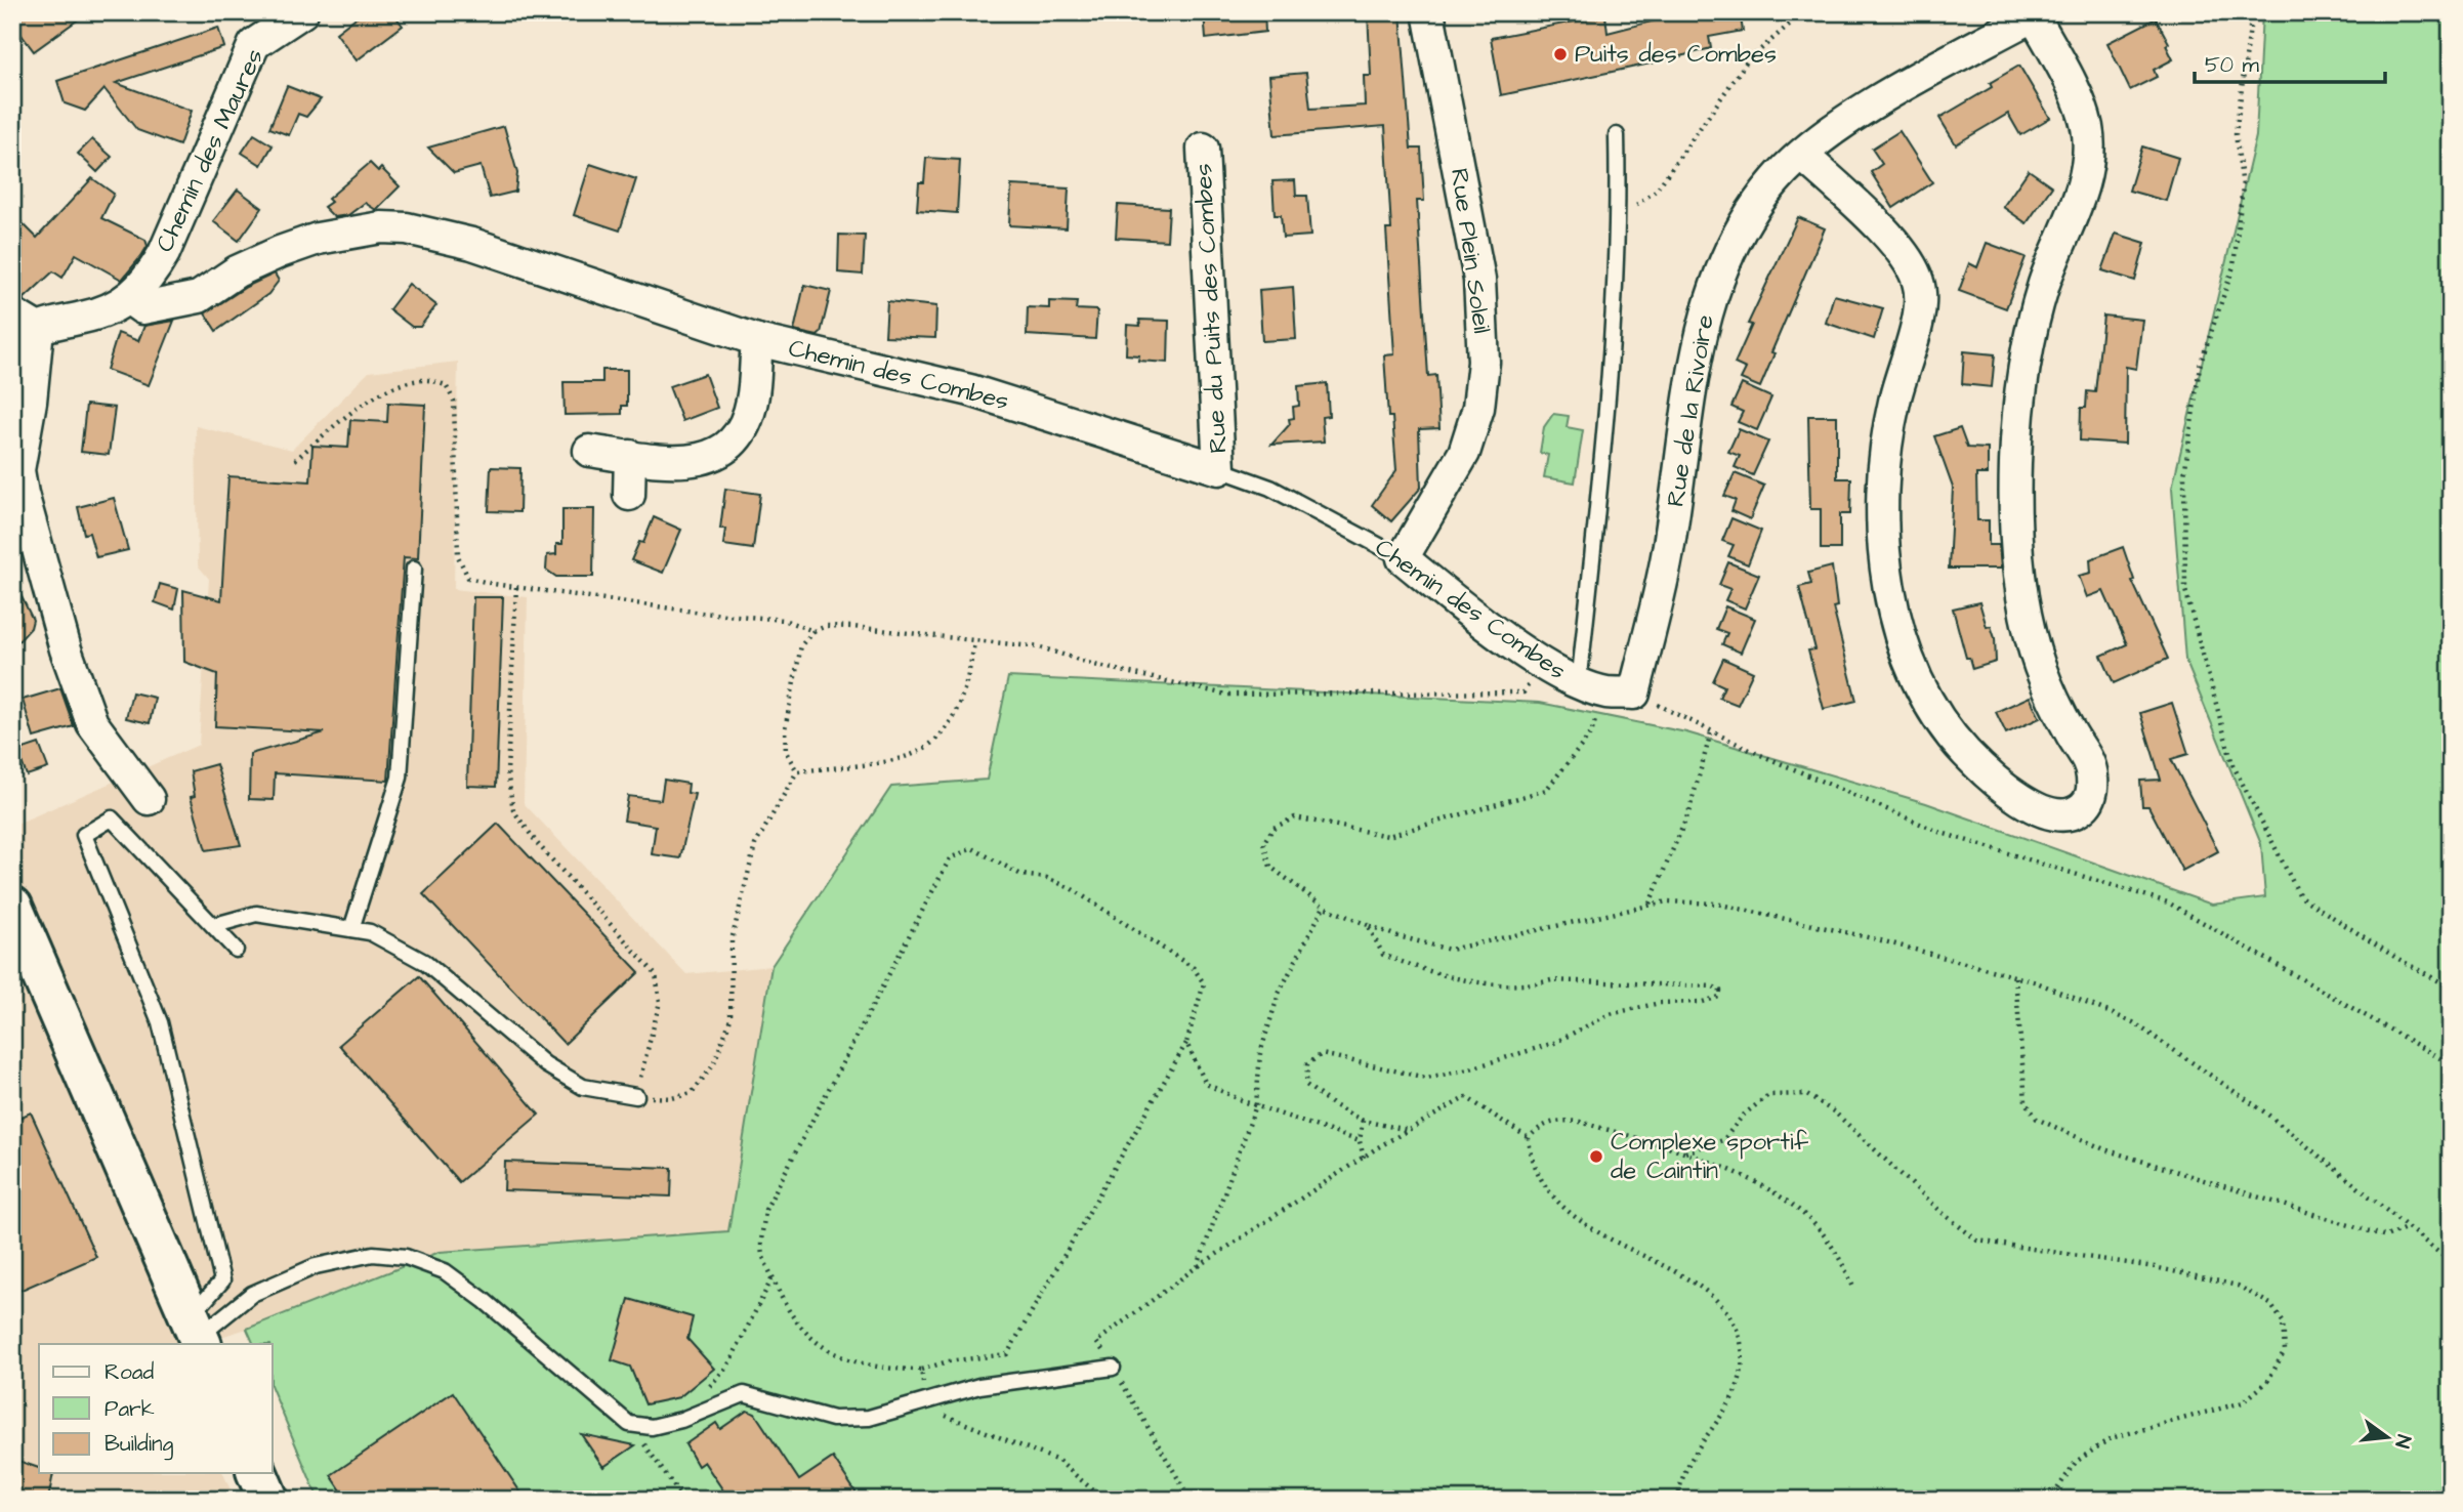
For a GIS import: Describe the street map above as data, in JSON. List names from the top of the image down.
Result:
{
  "streets": {
    "street": [
      "Chemin des Maures",
      "Rue Plein Soleil",
      "Rue du Puits des Combes",
      "Chemin des Combes",
      "Rue de la Rivoire"
    ]
  },
  "crossings": [
    ["Chemin des Maures", "Chemin des Combes"],
    ["Rue Plein Soleil", "Chemin des Combes"],
    ["Rue du Puits des Combes", "Chemin des Combes"],
    ["Chemin des Combes", "Rue de la Rivoire"]
  ],
  "places": ["Puits des Combes", "Complexe sportif de Caintin"],
  "legend": ["Road", "Park", "Building"],
  "scale_bar": "50 m",
  "north": "right"
}
